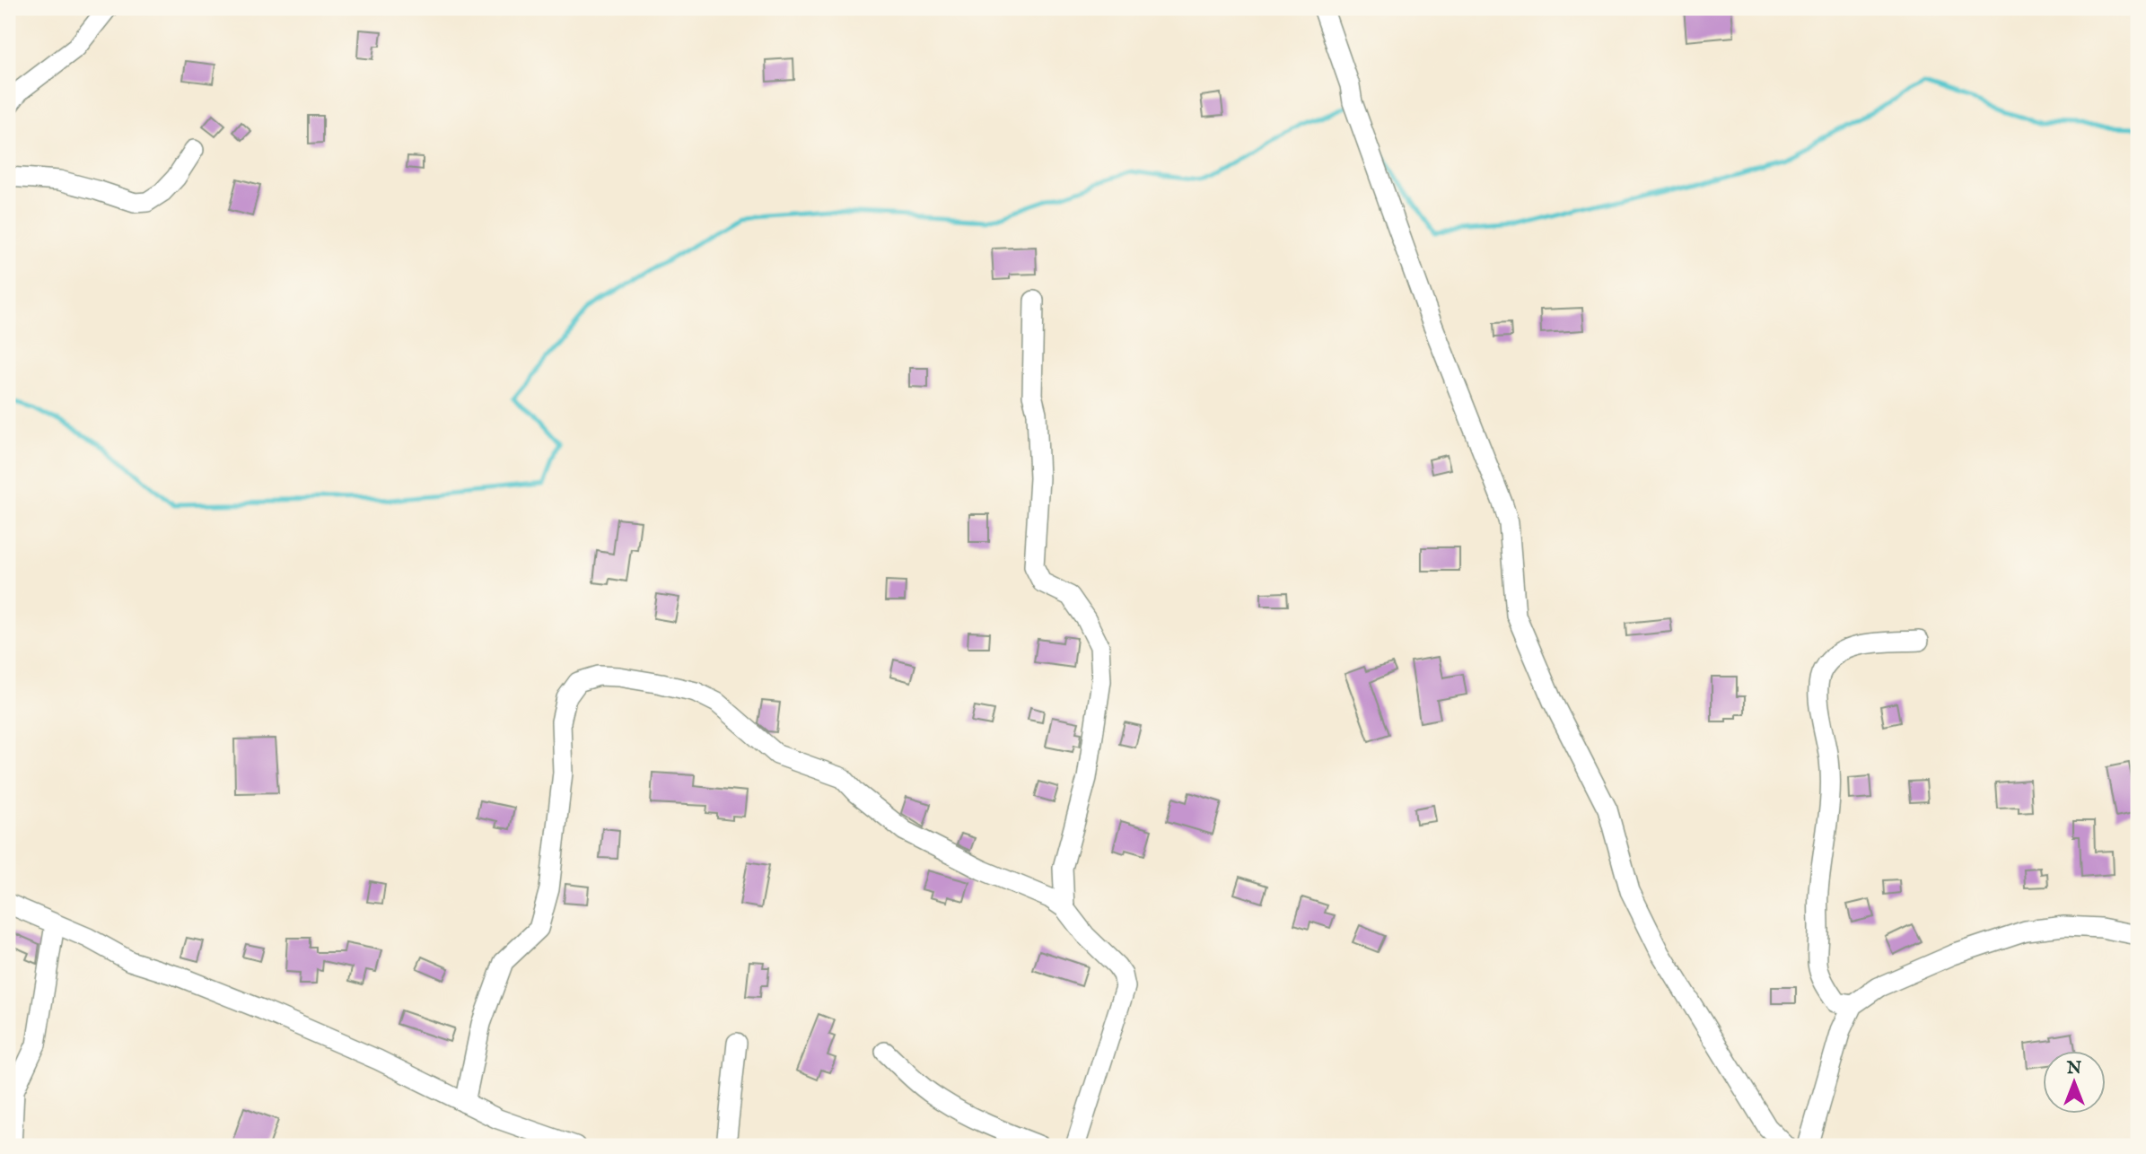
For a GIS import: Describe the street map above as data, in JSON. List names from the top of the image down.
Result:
{
  "north": "top"
}
